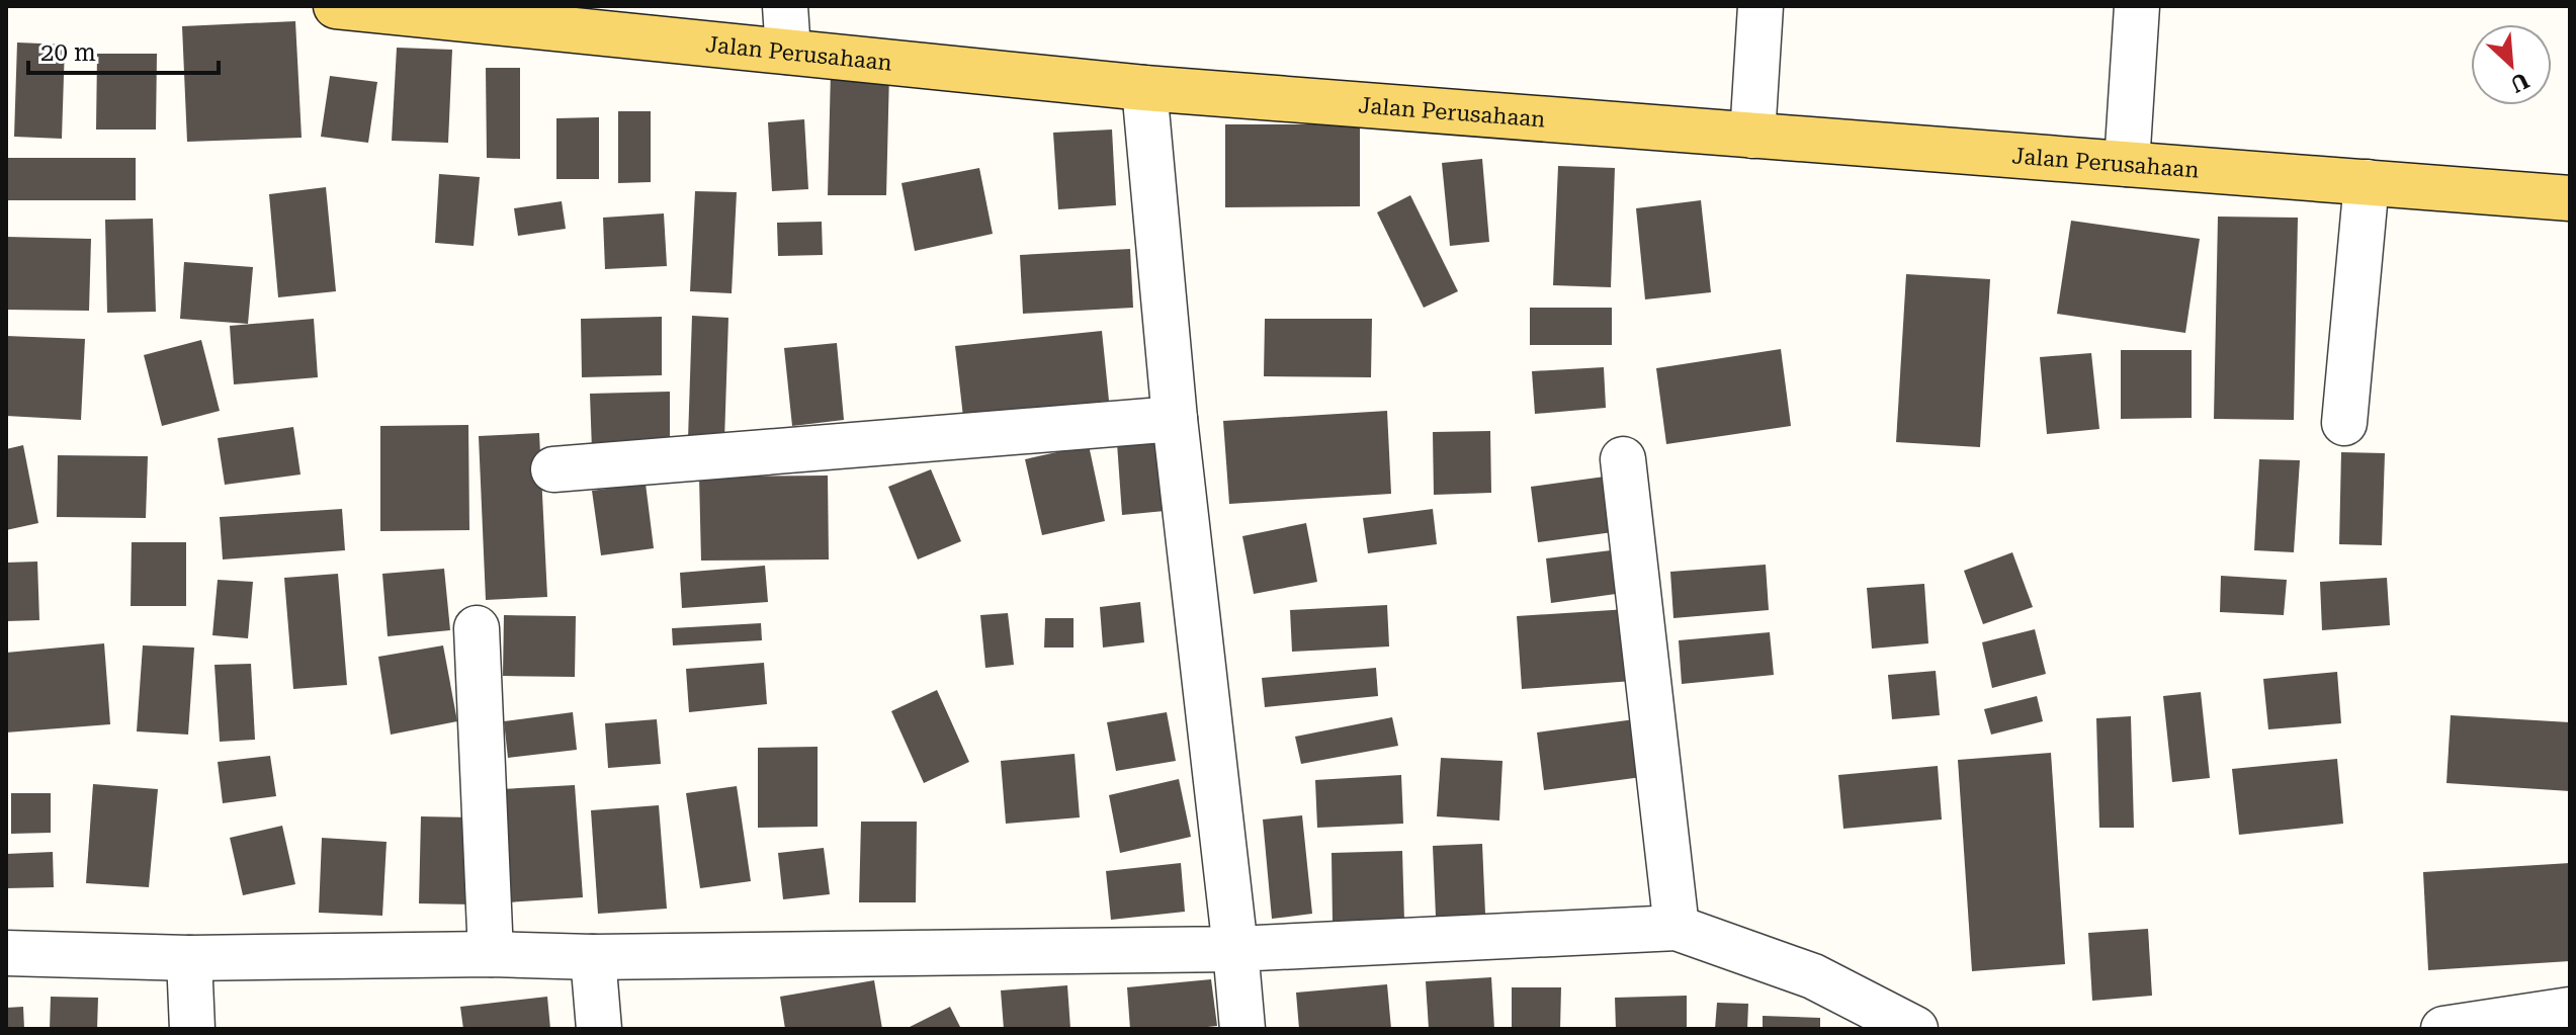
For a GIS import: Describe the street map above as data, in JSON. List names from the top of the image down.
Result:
{
  "streets": {
    "main road": ["Jalan Perusahaan"]
  },
  "scale_bar": "20 m",
  "north": "bottom right"
}
